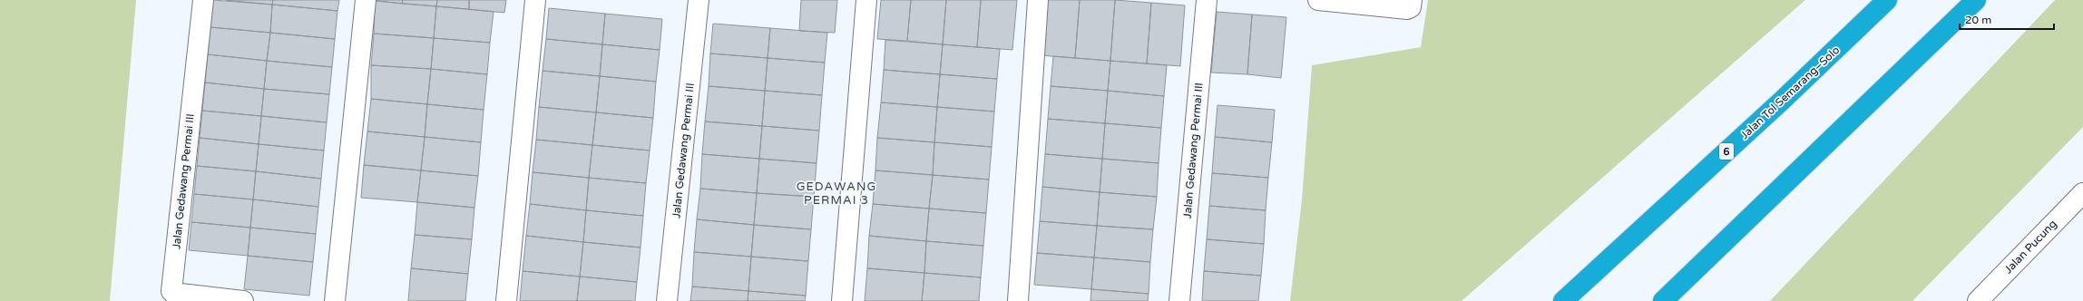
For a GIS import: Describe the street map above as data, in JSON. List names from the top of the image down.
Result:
{
  "streets": {
    "highway": ["Jalan Tol Semarang–Solo", "6"],
    "street": ["Jalan Gedawang Permai III", "Jalan Pucung"]
  },
  "districts": ["GEDAWANG PERMAI 3"],
  "scale_bar": "20 m"
}
